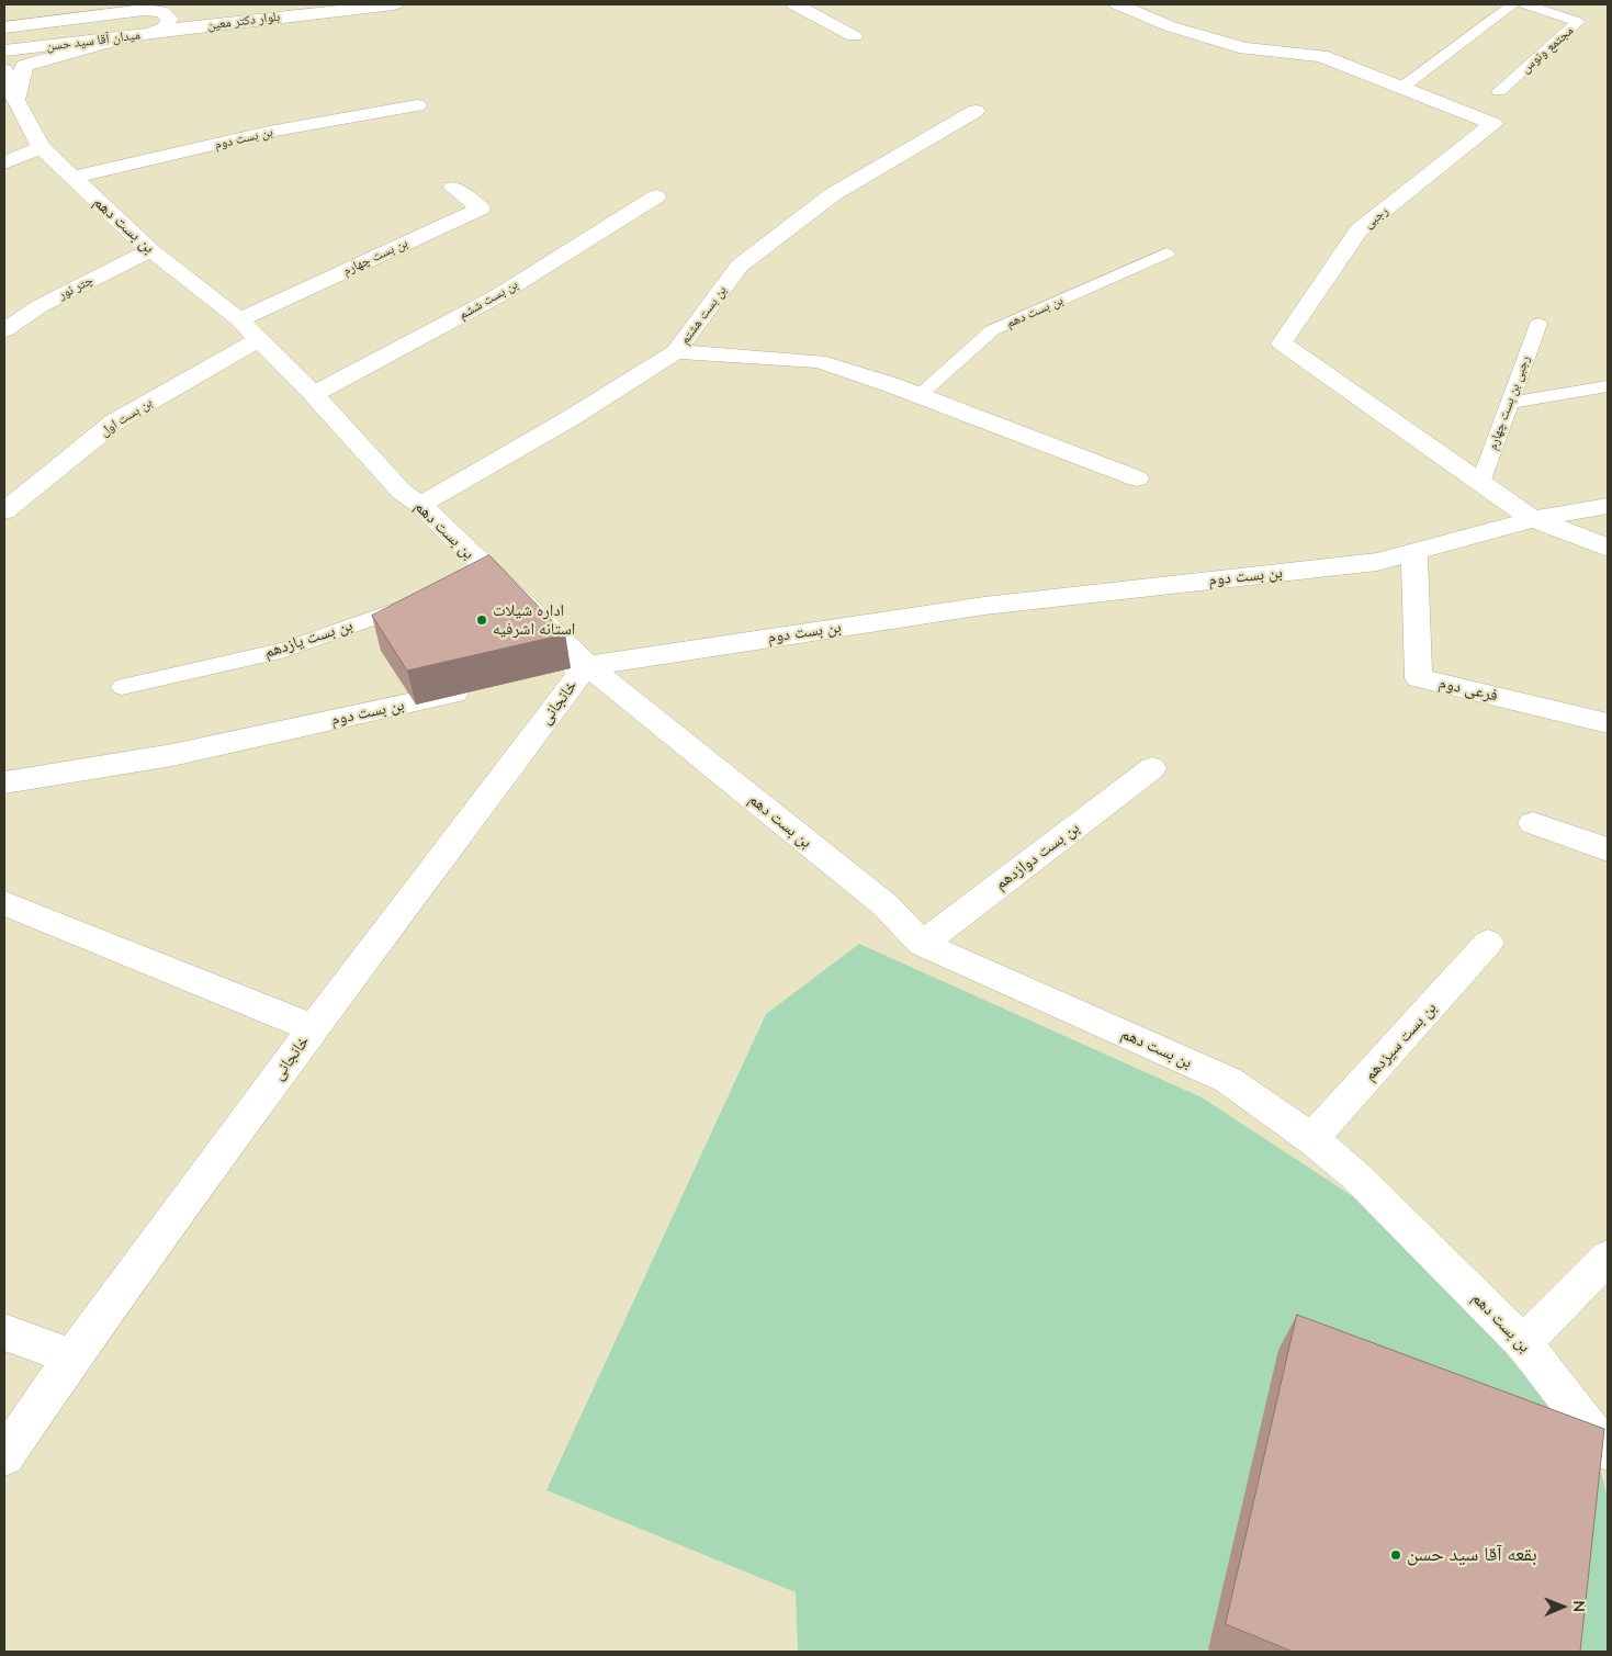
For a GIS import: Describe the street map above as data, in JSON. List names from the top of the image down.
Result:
{
  "streets": {
    "street": [
      "بلوار دکتر معین",
      "میدان آقا سید حسن",
      "بن بست دوم",
      "رجبی",
      "بن بست دهم",
      "بن بست چهارم",
      "چتر نور",
      "بن بست ششم",
      "بن بست هشتم",
      "بن بست اول",
      "فرعی دوم",
      "خانجانی",
      "بن بست دوازدهم",
      "بن بست سیزدهم"
    ],
    "lane": ["مجتمع ونوس", "رجبی بن بست چهارم", "بن بست یازدهم"]
  },
  "crossings": [
    ["بلوار دکتر معین", "میدان آقا سید حسن"],
    ["بن بست دوم", "رجبی"],
    ["بن بست دوم", "بن بست دهم"],
    ["بن بست دوم", "فرعی دوم"],
    ["بن بست دوم", "خانجانی"],
    ["رجبی", "رجبی بن بست چهارم"],
    ["بن بست دهم", "بن بست چهارم"],
    ["بن بست دهم", "چتر نور"],
    ["بن بست دهم", "بن بست ششم"],
    ["بن بست دهم", "بن بست هشتم"],
    ["بن بست دهم", "بن بست اول"],
    ["بن بست دهم", "خانجانی"],
    ["بن بست دهم", "بن بست دوازدهم"],
    ["بن بست دهم", "بن بست سیزدهم"]
  ],
  "places": ["اداره شیلات استانه اشرفیه", "بقعه آقا سید حسن"],
  "north": "right"
}
